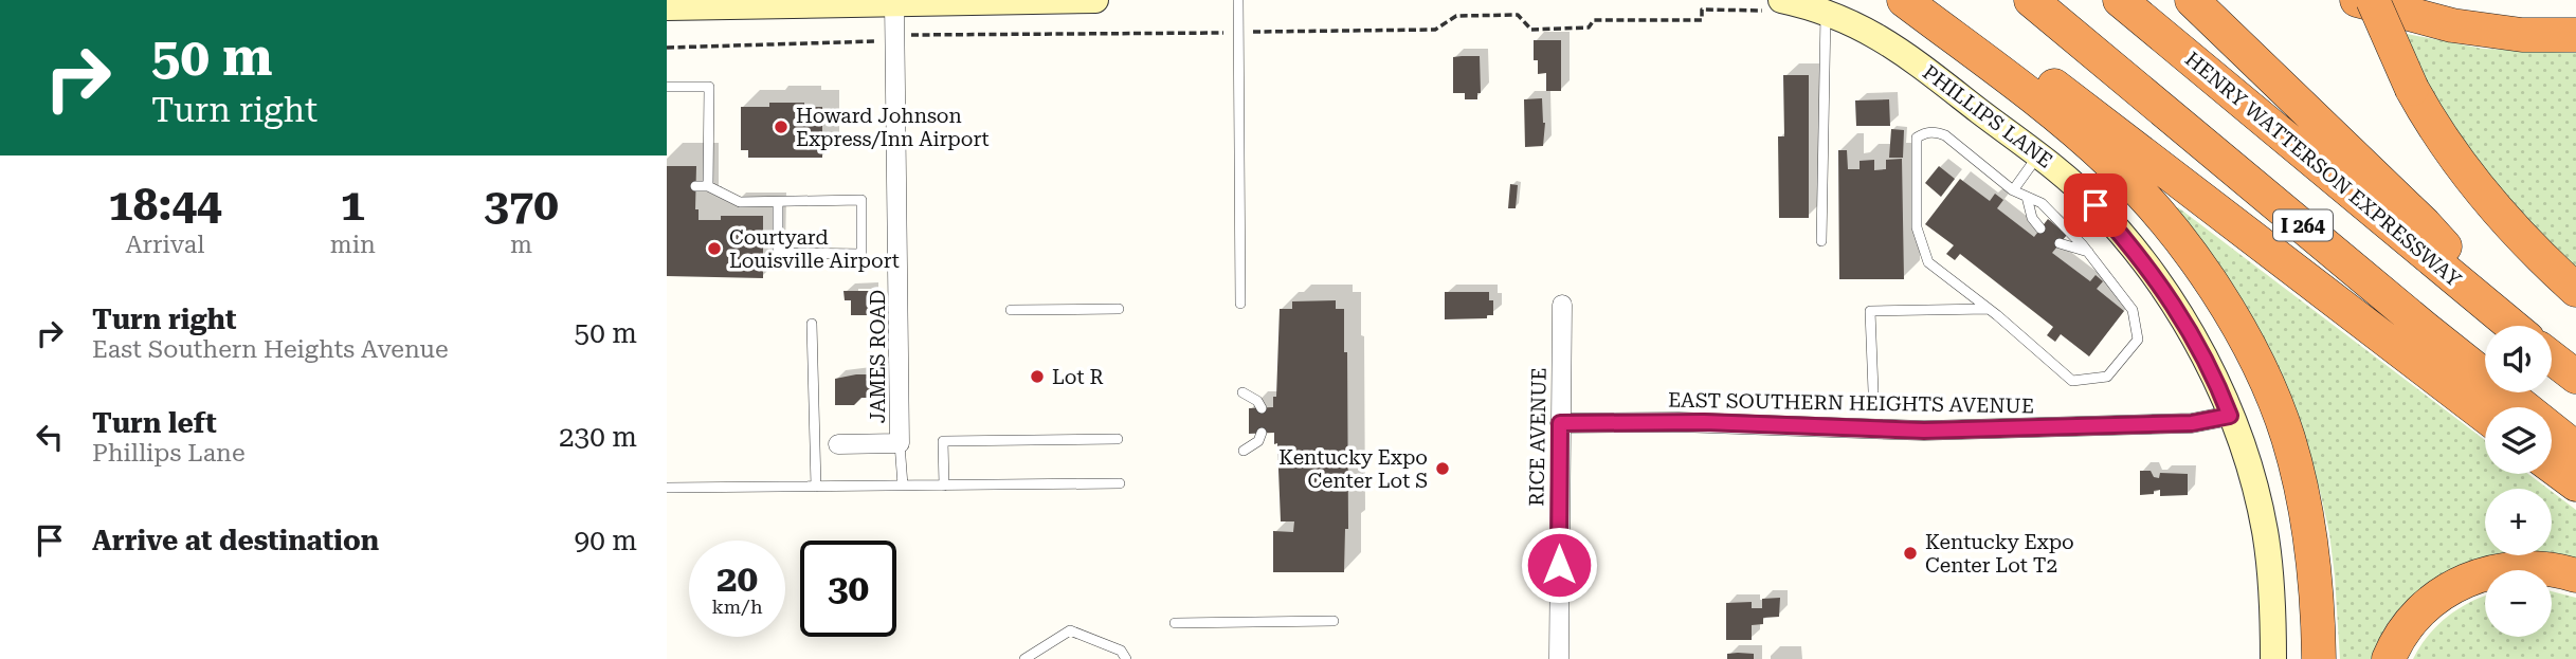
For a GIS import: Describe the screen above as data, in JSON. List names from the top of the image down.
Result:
{
  "streets": {
    "highway": ["HENRY WATTERSON EXPRESSWAY", "I 264"],
    "main road": ["PHILLIPS LANE"],
    "street": ["JAMES ROAD", "EAST SOUTHERN HEIGHTS AVENUE", "RICE AVENUE"]
  },
  "crossings": [
    ["PHILLIPS LANE", "EAST SOUTHERN HEIGHTS AVENUE"],
    ["EAST SOUTHERN HEIGHTS AVENUE", "RICE AVENUE"]
  ],
  "places": [
    "Howard Johnson Express/Inn Airport",
    "Courtyard Louisville Airport",
    "Lot R",
    "Kentucky Expo Center Lot S",
    "Kentucky Expo Center Lot T2"
  ],
  "page": {
    "turn": ["50 m", "Turn right"],
    "eta": [
      "18:44",
      "Arrival",
      "1",
      "min",
      "370",
      "m"
    ],
    "list": [
      {
        "name": "Turn right",
        "note": "East Southern Heights Avenue",
        "value": "50 m"
      },
      {
        "name": "Turn left",
        "note": "Phillips Lane",
        "value": "230 m"
      },
      {
        "name": "Arrive at destination",
        "value": "90 m"
      }
    ],
    "map_buttons": ["+", "−"],
    "speed": "20 km/h",
    "limit": "30"
  }
}
